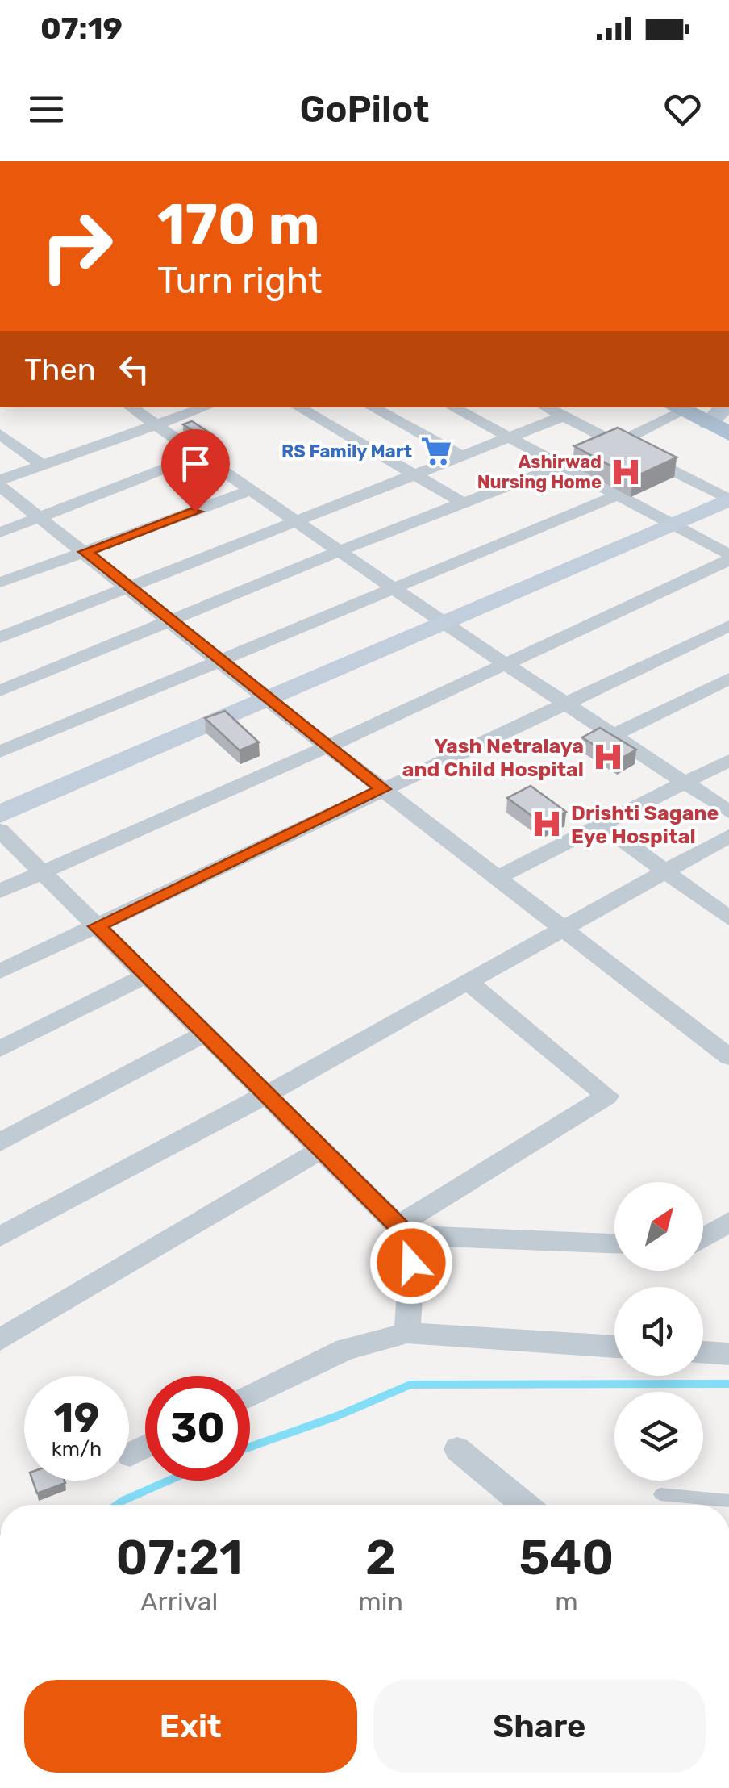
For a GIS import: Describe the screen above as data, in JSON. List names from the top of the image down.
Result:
{
  "places": {
    "supermarket": ["RS Family Mart"],
    "hospital": ["Ashirwad Nursing Home", "Yash Netralaya and Child Hospital", "Drishti Sagane Eye Hospital"]
  },
  "north": "top right",
  "page": {
    "status": "07:19",
    "header": "GoPilot",
    "turn": ["170 m", "Turn right"],
    "then": "Then",
    "speed": "19 km/h",
    "limit": "30",
    "eta": [
      "07:21",
      "Arrival",
      "2",
      "min",
      "540",
      "m"
    ],
    "buttons": ["Exit", "Share"]
  }
}
